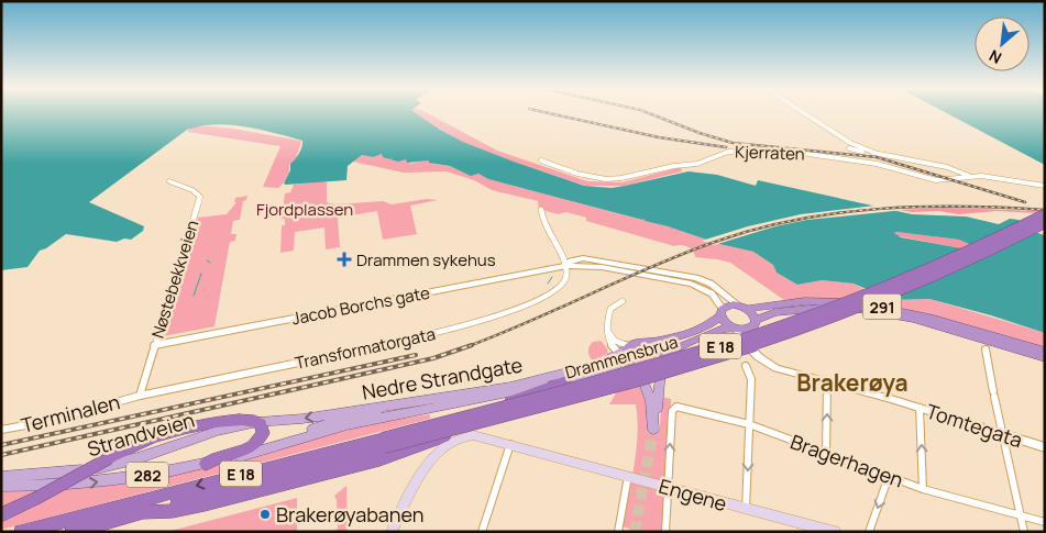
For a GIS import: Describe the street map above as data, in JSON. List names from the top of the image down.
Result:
{
  "streets": {
    "highway": ["291", "E 18", "Drammensbrua"],
    "main road": [
      "Nedre Strandgate",
      "Strandveien",
      "282",
      "Engene"
    ],
    "street": [
      "Kjerraten",
      "Nøstebekkveien",
      "Jacob Borchs gate",
      "Transformatorgata",
      "Terminalen",
      "Tomtegata",
      "Bragerhagen"
    ]
  },
  "crossings": [
    ["Nøstebekkveien", "Jacob Borchs gate"],
    ["Nøstebekkveien", "Transformatorgata"],
    ["Nøstebekkveien", "Terminalen"],
    ["Jacob Borchs gate", "291"],
    ["Jacob Borchs gate", "Transformatorgata"],
    ["291", "Nedre Strandgate"],
    ["E 18", "Drammensbrua"],
    ["E 18", "Nedre Strandgate"],
    ["E 18", "Strandveien"],
    ["Transformatorgata", "Terminalen"],
    ["Nedre Strandgate", "Strandveien"],
    ["Nedre Strandgate", "282"],
    ["Strandveien", "282"],
    ["Bragerhagen", "Engene"]
  ],
  "districts": ["Brakerøya"],
  "parks": ["Fjordplassen"],
  "places": {
    "health": ["Drammen sykehus"],
    "other": ["Brakerøyabanen"]
  },
  "north": "bottom left"
}
